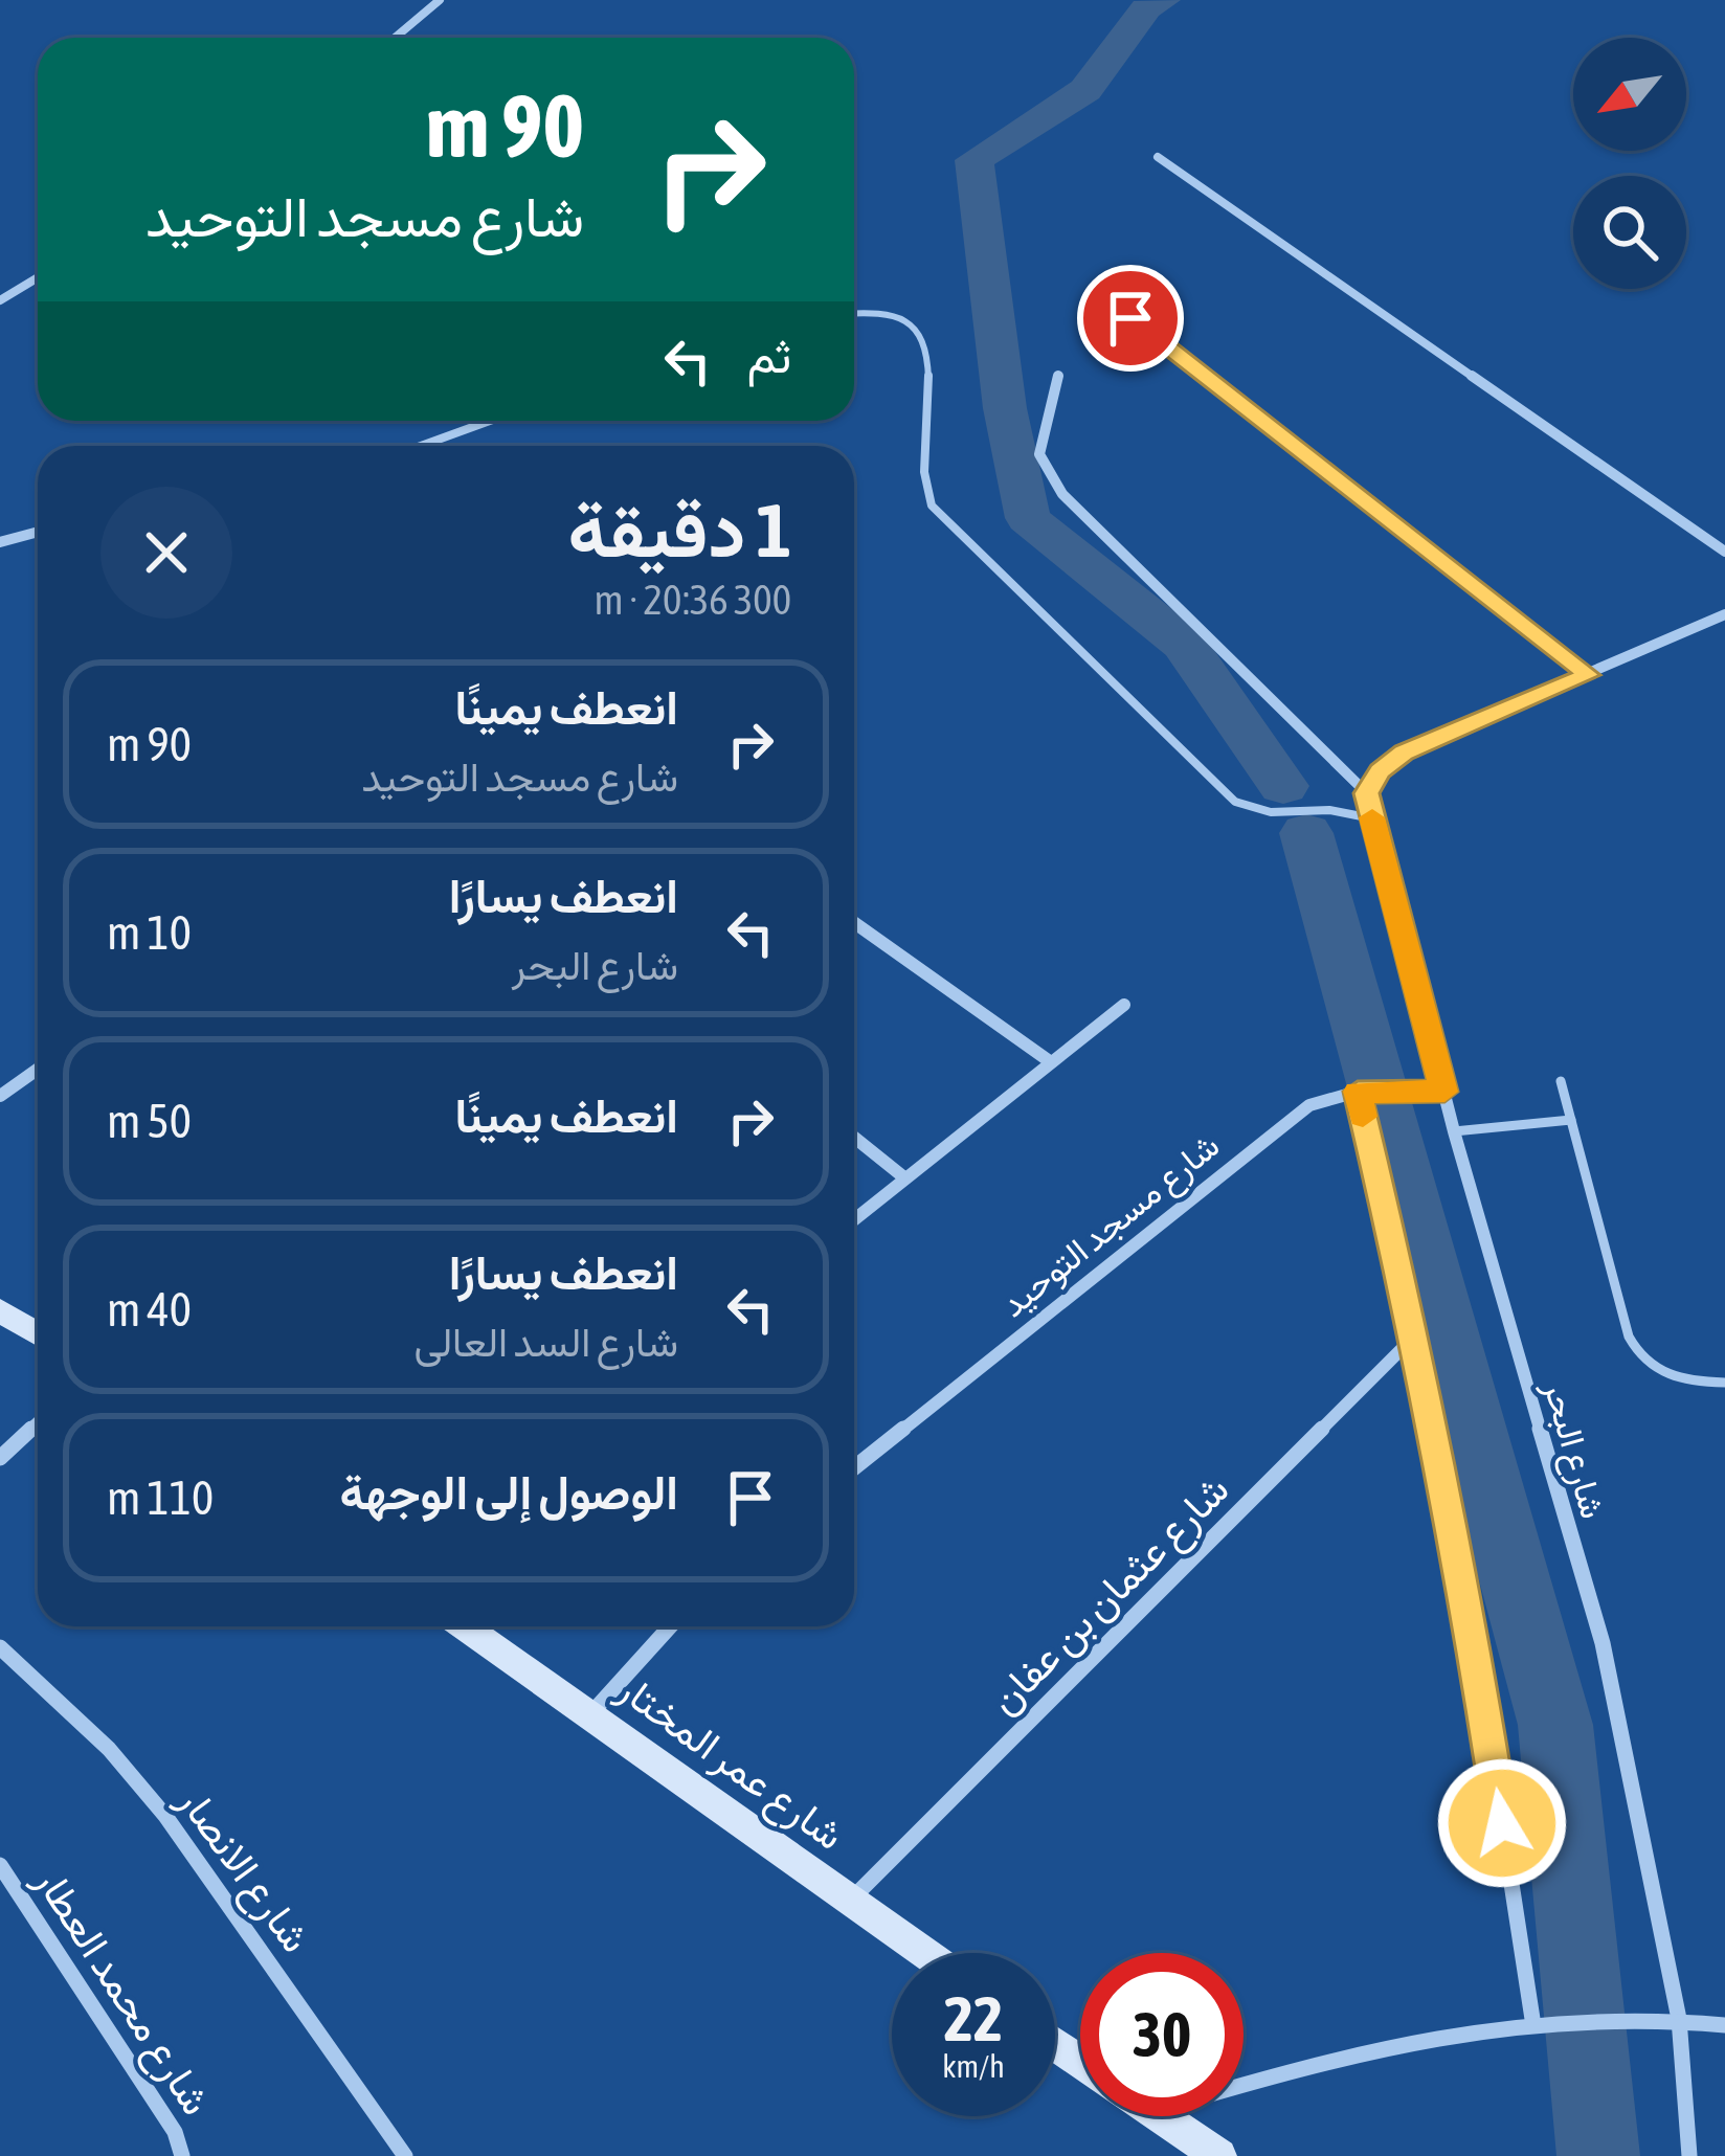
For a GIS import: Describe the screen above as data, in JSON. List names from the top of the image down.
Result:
{
  "streets": {
    "street": [
      "شارع مسجد التوحيد",
      "شارع البحر",
      "شارع عثمان بن عفان",
      "شارع عمر المختار",
      "شارع الانصار",
      "شارع محمد العطار"
    ]
  },
  "crossings": [
    ["شارع مسجد التوحيد", "شارع البحر"],
    ["شارع عثمان بن عفان", "شارع عمر المختار"]
  ],
  "north": "bottom left",
  "page": {
    "turn": ["90 m", "شارع مسجد التوحيد"],
    "then": "ثم",
    "heading": ["1 دقيقة", "300 m · 20:36"],
    "list": [
      {
        "name": "انعطف يمينًا",
        "note": "شارع مسجد التوحيد",
        "value": "90 m"
      },
      {
        "name": "انعطف يسارًا",
        "note": "شارع البحر",
        "value": "10 m"
      },
      {
        "name": "انعطف يمينًا",
        "value": "50 m"
      },
      {
        "name": "انعطف يسارًا",
        "note": "شارع السد العالى",
        "value": "40 m"
      },
      {
        "name": "الوصول إلى الوجهة",
        "value": "110 m"
      }
    ],
    "speed": "22 km/h",
    "limit": "30"
  }
}
